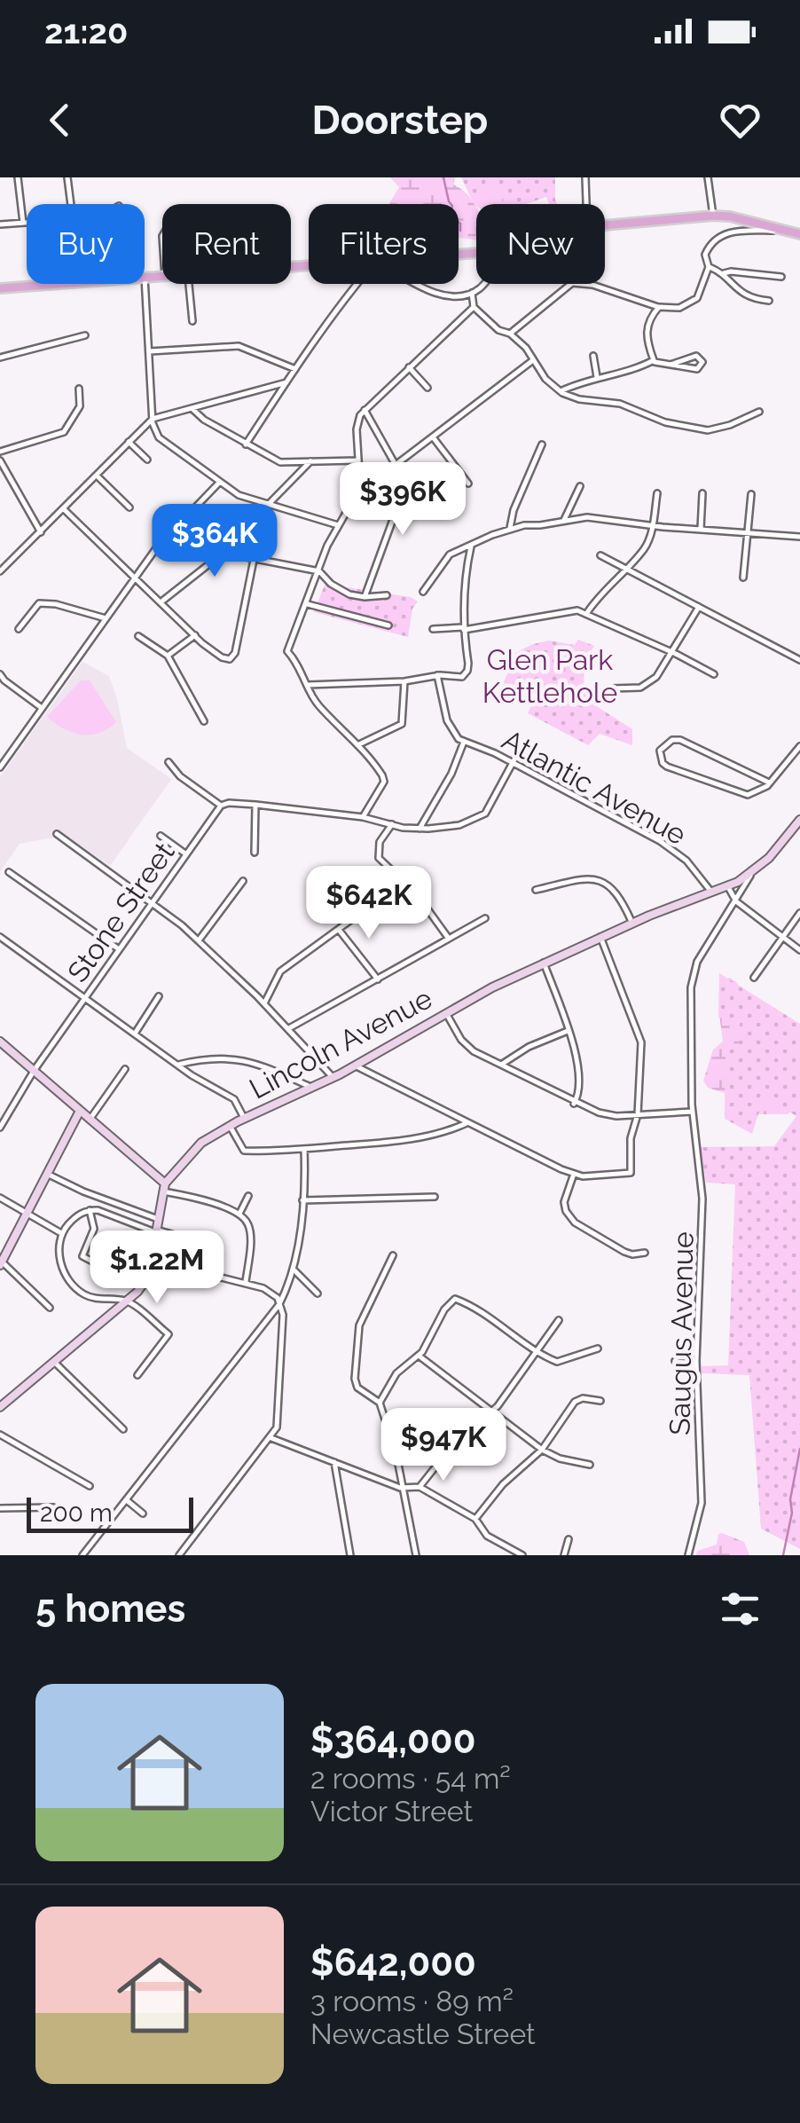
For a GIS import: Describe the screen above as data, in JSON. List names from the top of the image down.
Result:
{
  "streets": {
    "main road": ["Lincoln Avenue"],
    "street": ["Atlantic Avenue", "Stone Street", "Saugus Avenue"]
  },
  "crossings": [
    ["Atlantic Avenue", "Lincoln Avenue"],
    ["Lincoln Avenue", "Saugus Avenue"]
  ],
  "parks": ["Glen Park Kettlehole"],
  "scale_bar": "200 m",
  "page": {
    "status": "21:20",
    "header": "Doorstep",
    "chip": [
      "Buy",
      "Rent",
      "Filters",
      "New"
    ],
    "price": [
      "$396K",
      "$364K",
      "$642K",
      "$1.22M",
      "$947K"
    ],
    "scale": "200 m",
    "heading": "5 homes",
    "list": [
      {
        "name": "$364,000",
        "note": "2 rooms · 54 m² · Victor Street"
      },
      {
        "name": "$642,000",
        "note": "3 rooms · 89 m² · Newcastle Street"
      }
    ]
  }
}
